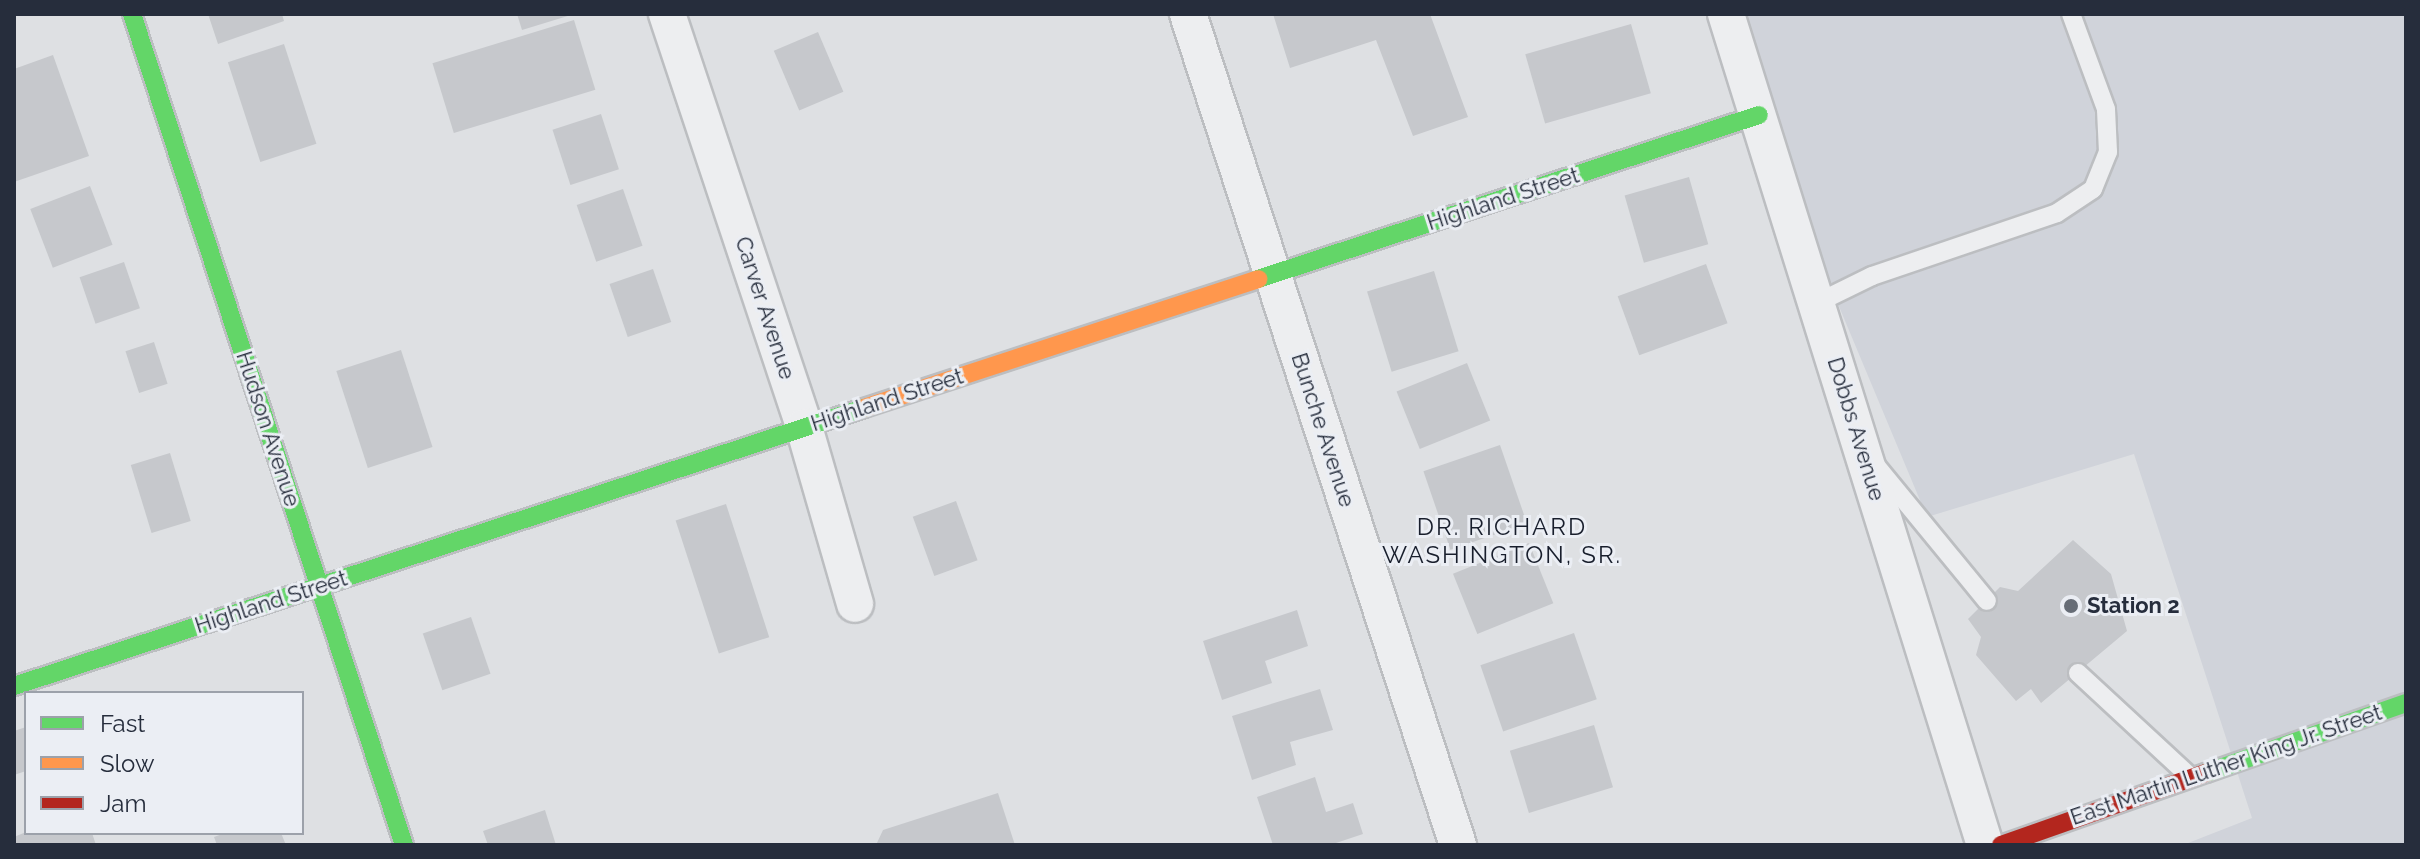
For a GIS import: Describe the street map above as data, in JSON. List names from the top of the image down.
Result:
{
  "streets": {
    "street": [
      "Highland Street",
      "Carver Avenue",
      "Hudson Avenue",
      "Dobbs Avenue",
      "Bunche Avenue",
      "East Martin Luther King Jr. Street"
    ]
  },
  "crossings": [
    ["Highland Street", "Carver Avenue"],
    ["Highland Street", "Hudson Avenue"],
    ["Highland Street", "Dobbs Avenue"],
    ["Highland Street", "Bunche Avenue"]
  ],
  "districts": ["DR. RICHARD WASHINGTON, SR."],
  "places": ["Station 2"],
  "legend": ["Fast", "Slow", "Jam"]
}
